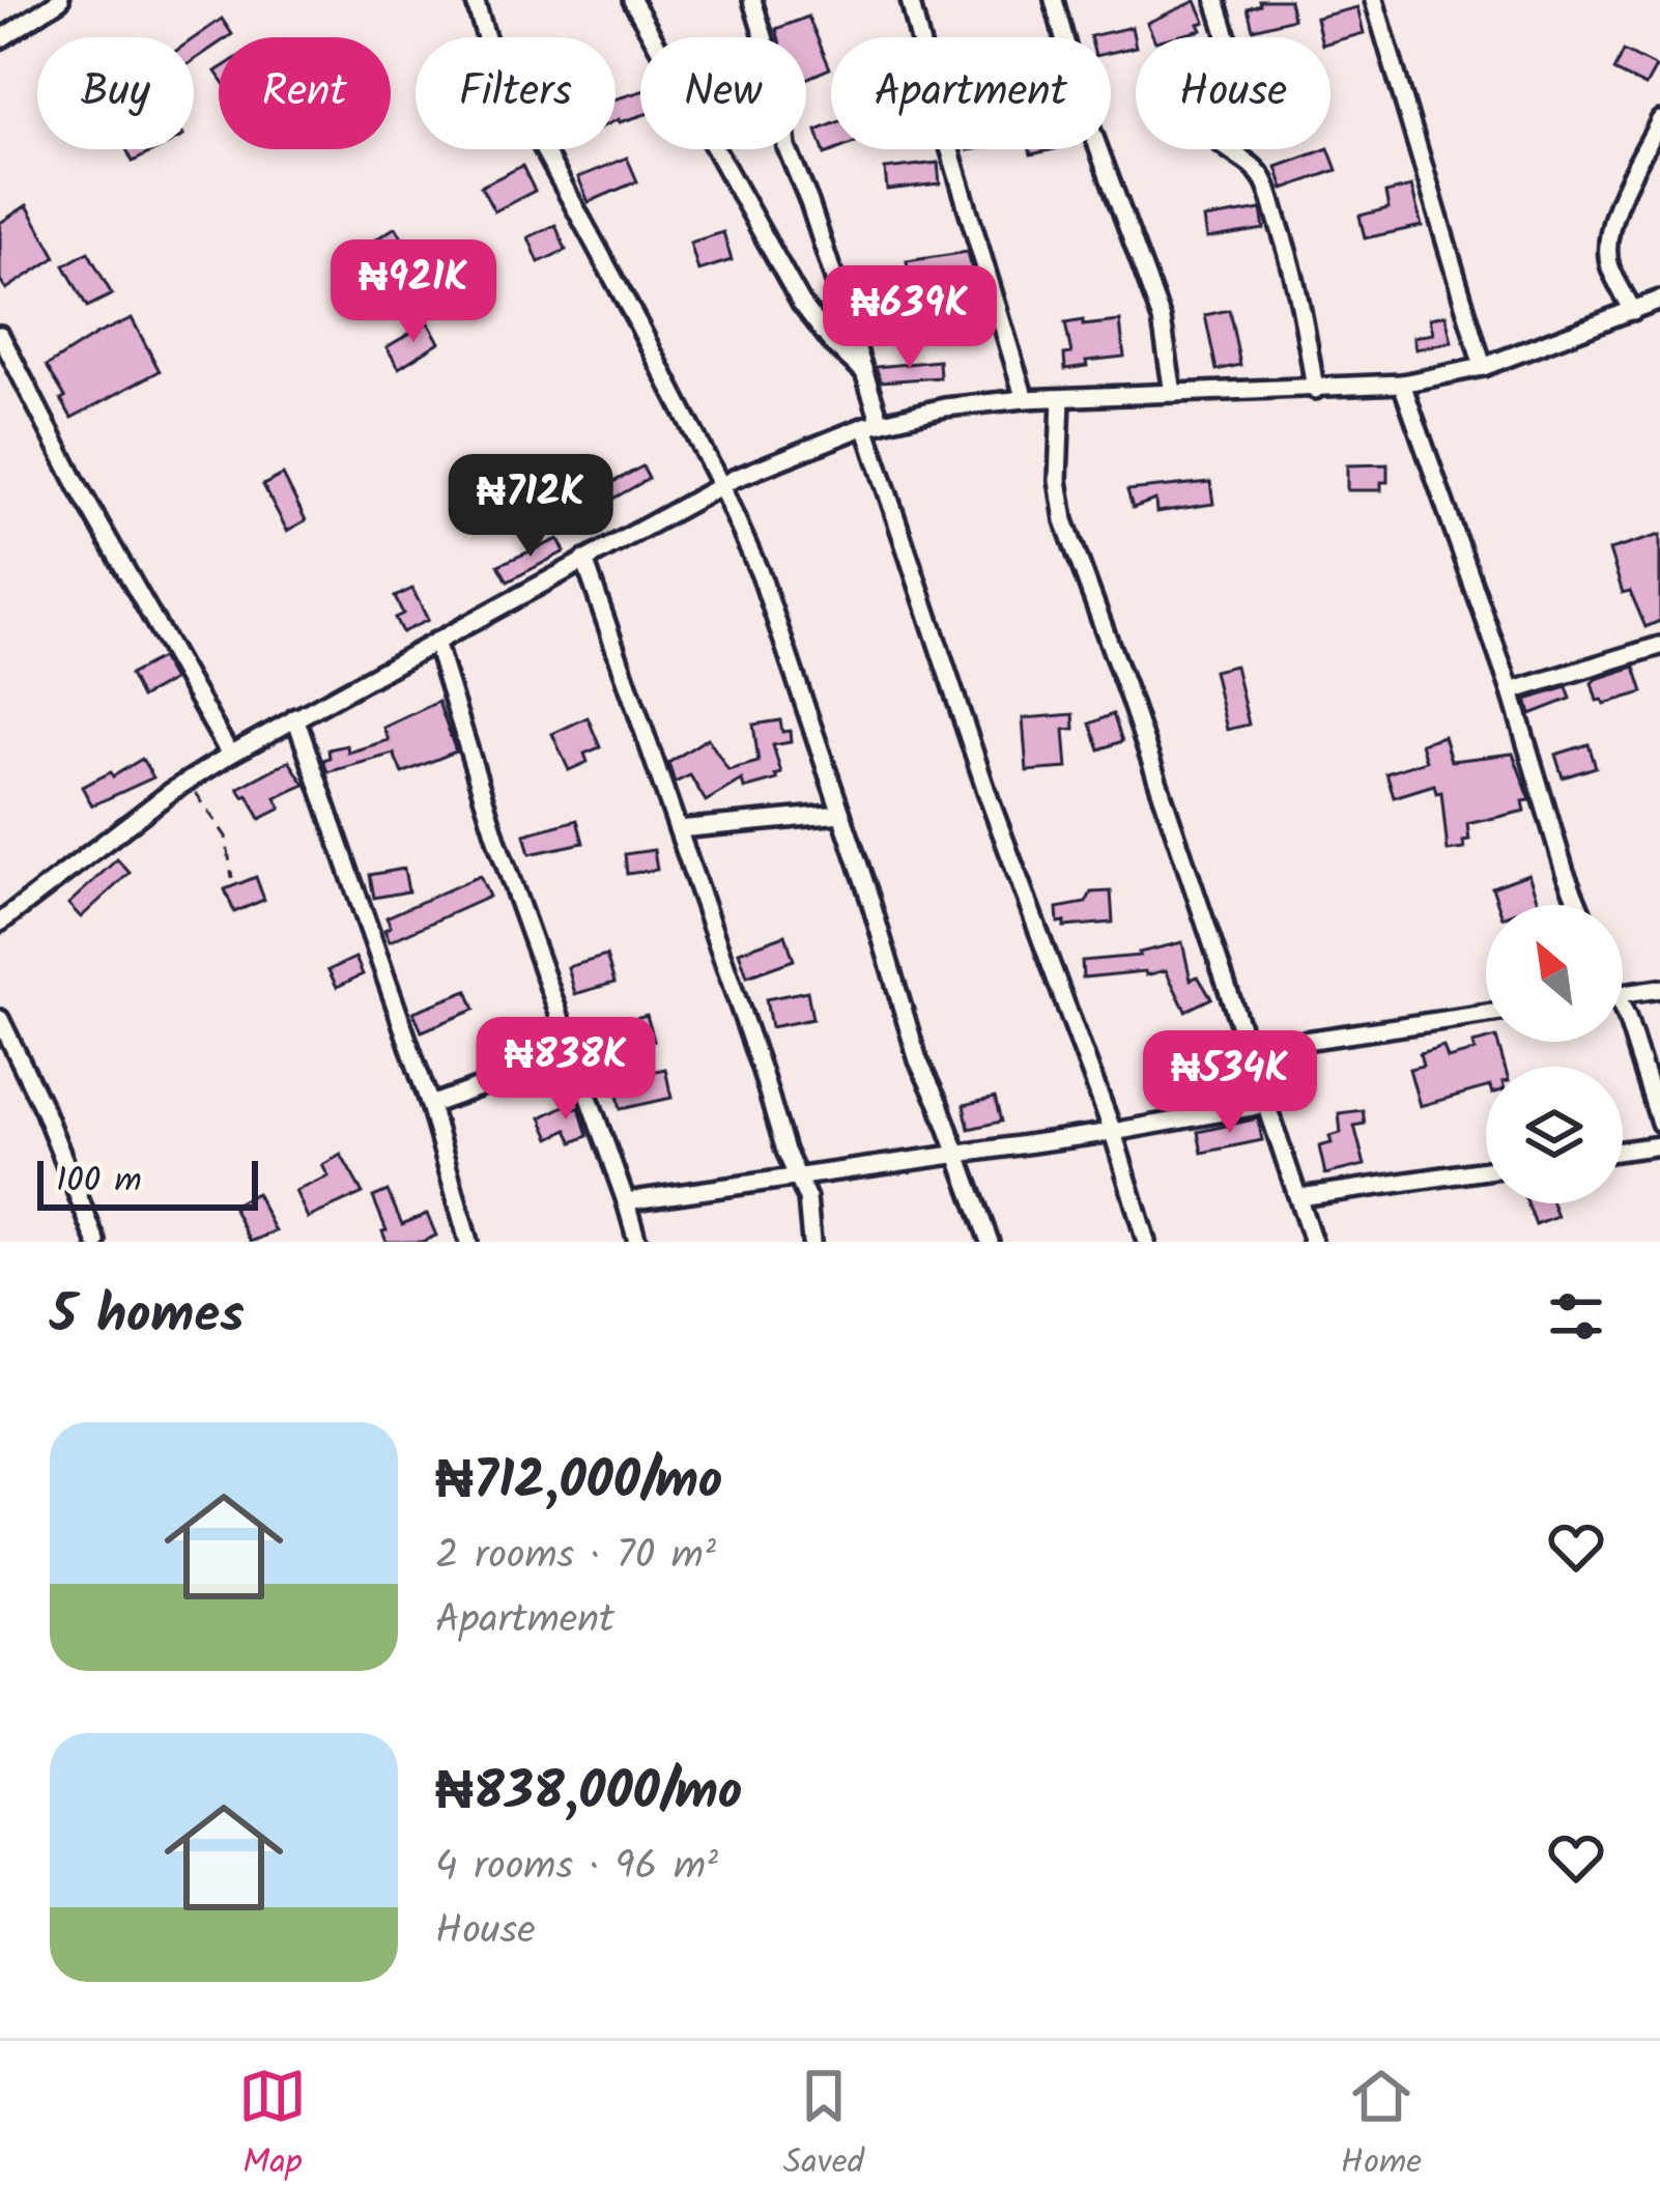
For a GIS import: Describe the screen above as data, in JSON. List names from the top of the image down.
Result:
{
  "scale_bar": "100 m",
  "north": "top left",
  "page": {
    "chip": [
      "Buy",
      "Rent",
      "Filters",
      "New",
      "Apartment",
      "House"
    ],
    "price": [
      "₦921K",
      "₦639K",
      "₦712K",
      "₦838K",
      "₦534K"
    ],
    "scale": "100 m",
    "heading": "5 homes",
    "list": [
      {
        "name": "₦712,000/mo",
        "note": "2 rooms · 70 m² · Apartment"
      },
      {
        "name": "₦838,000/mo",
        "note": "4 rooms · 96 m² · House"
      }
    ],
    "tabs": ["Map", "Saved", "Home"]
  }
}
